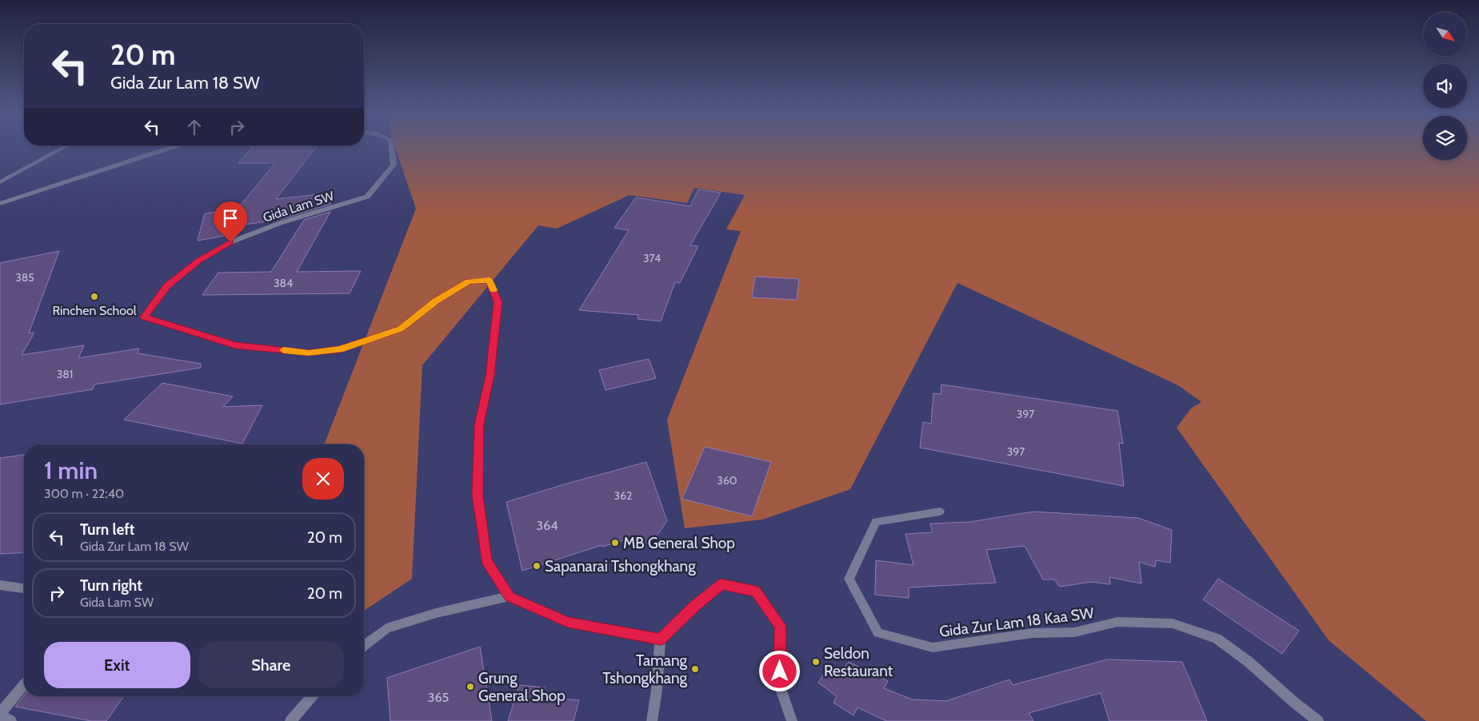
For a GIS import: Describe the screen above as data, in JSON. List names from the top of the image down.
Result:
{
  "streets": {
    "street": ["Gida Lam SW", "Gida Zur Lam 18 Kaa SW"]
  },
  "places": [
    "Rinchen School",
    "MB General Shop",
    "Sapanarai Tshongkhang",
    "Seldon Restaurant",
    "Tamang Tshongkhang",
    "Grung General Shop"
  ],
  "house_numbers": [
    "374",
    "385",
    "384",
    "381",
    "397",
    "397",
    "360",
    "362",
    "364",
    "365"
  ],
  "north": "bottom right",
  "page": {
    "turn": ["20 m", "Gida Zur Lam 18 SW"],
    "heading": ["1 min", "300 m · 22:40"],
    "list": [
      {
        "name": "Turn left",
        "note": "Gida Zur Lam 18 SW",
        "value": "20 m"
      },
      {
        "name": "Turn right",
        "note": "Gida Lam SW",
        "value": "20 m"
      }
    ],
    "buttons": ["Exit", "Share"]
  }
}
